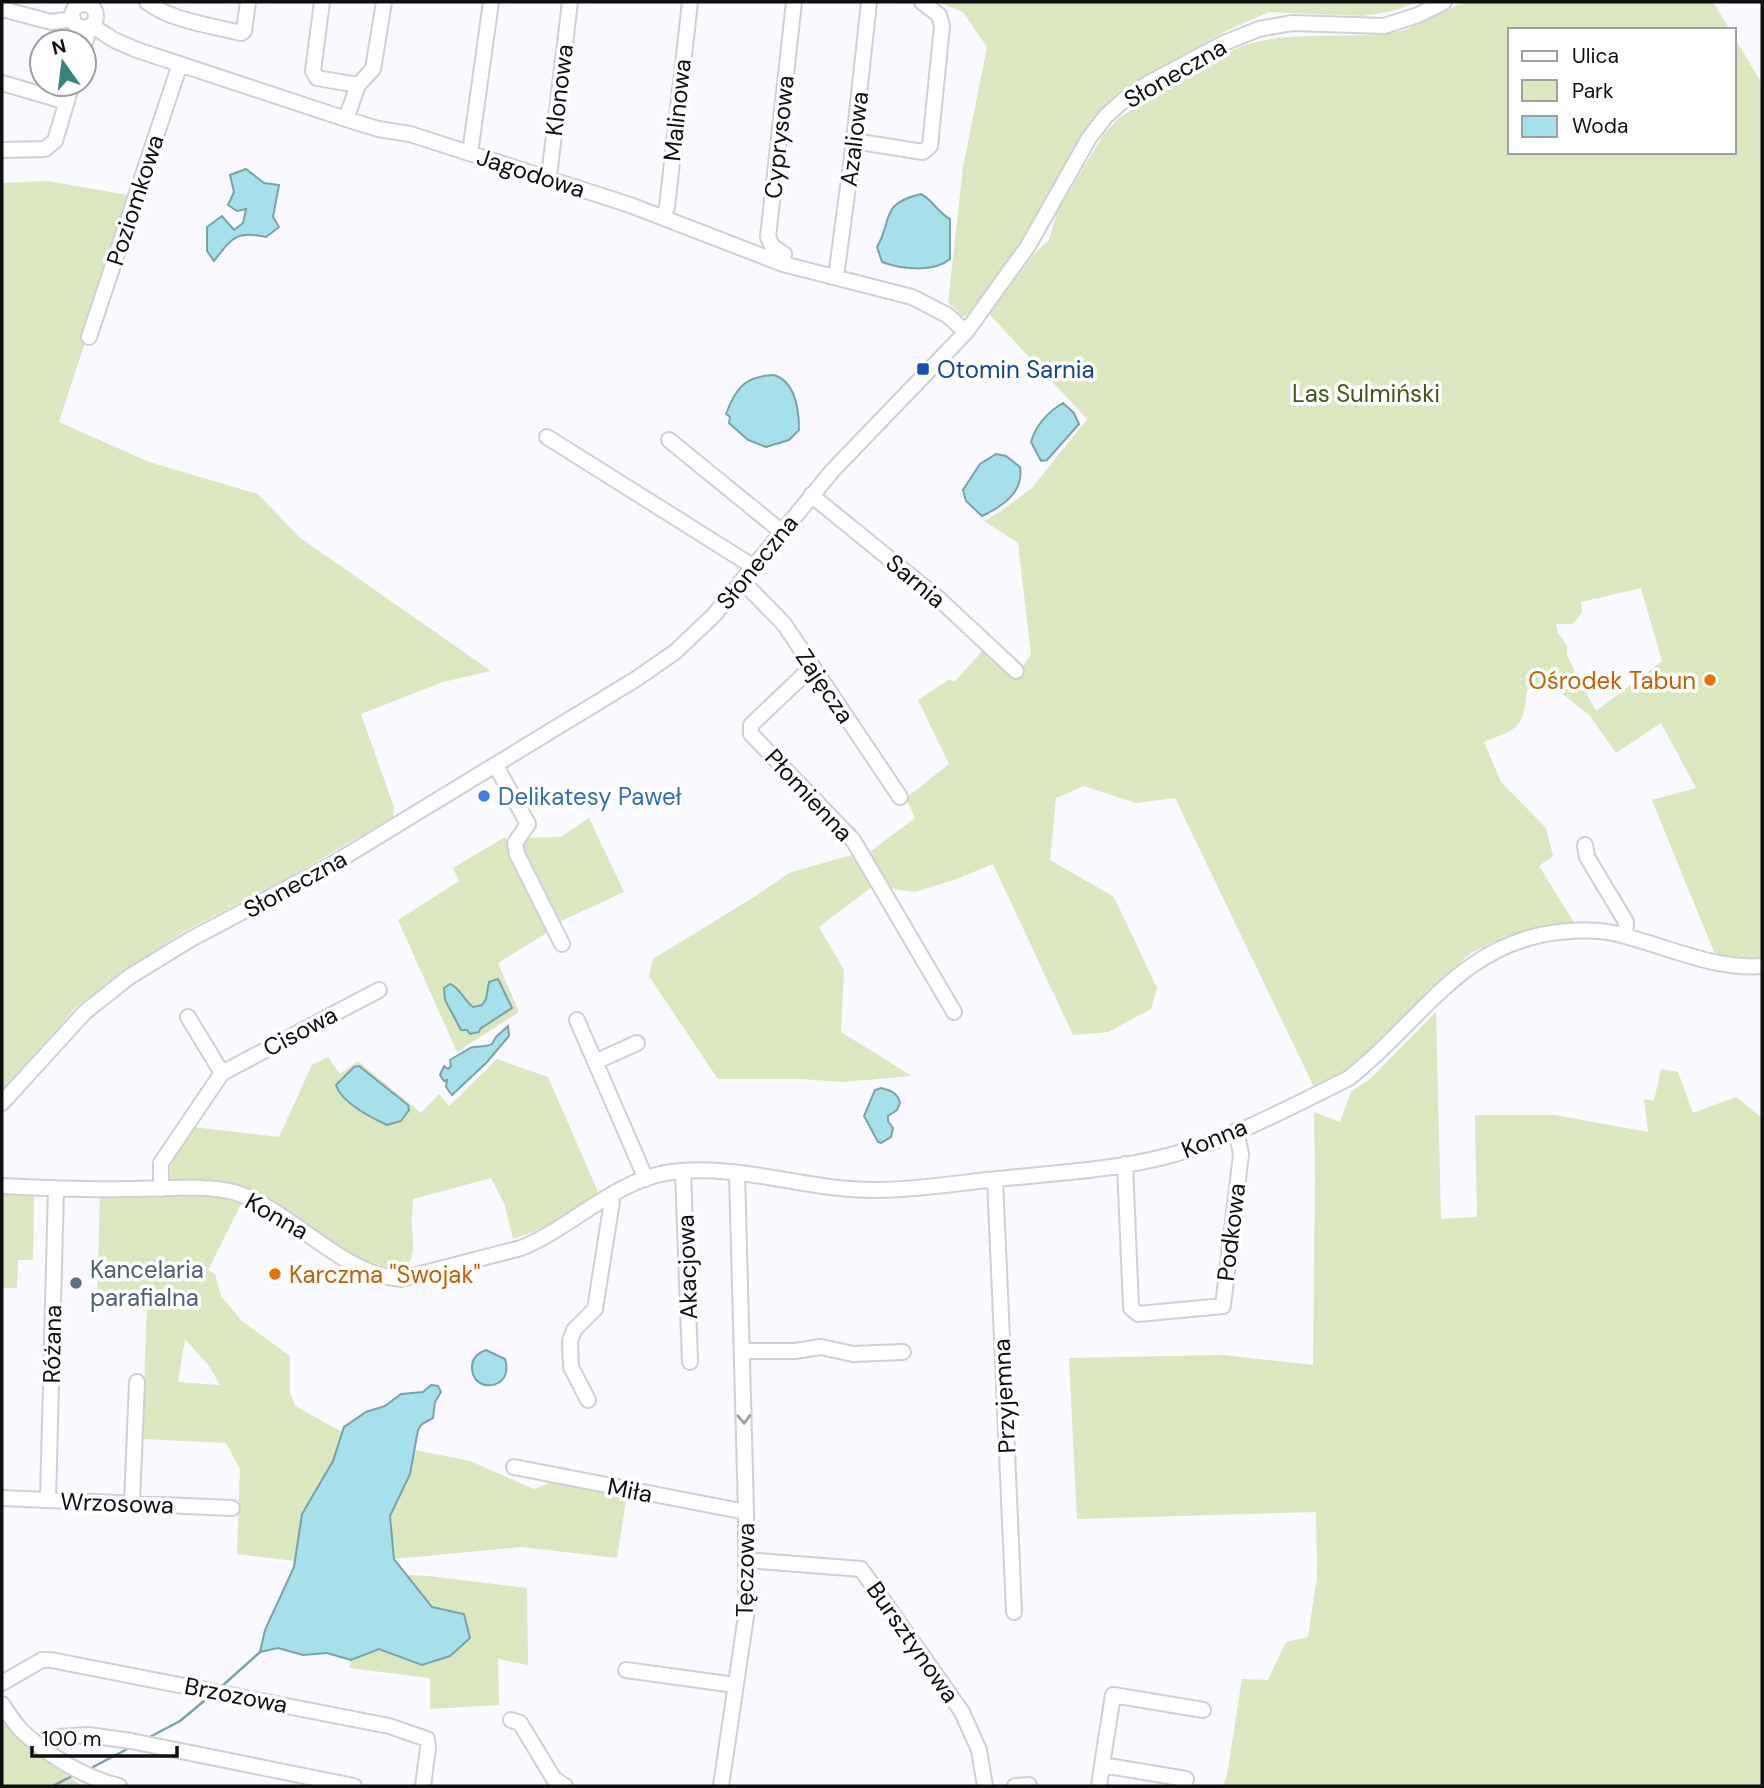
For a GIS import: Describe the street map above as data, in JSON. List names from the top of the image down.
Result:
{
  "streets": {
    "street": [
      "Słoneczna",
      "Klonowa",
      "Malinowa",
      "Cyprysowa",
      "Azaliowa",
      "Jagodowa",
      "Poziomkowa",
      "Sarnia",
      "Zajęcza",
      "Płomienna",
      "Cisowa",
      "Konna",
      "Podkowa",
      "Akacjowa",
      "Różana",
      "Przyjemna",
      "Miła",
      "Wrzosowa",
      "Tęczowa",
      "Bursztynowa",
      "Brzozowa"
    ]
  },
  "crossings": [
    ["Słoneczna", "Jagodowa"],
    ["Słoneczna", "Sarnia"],
    ["Słoneczna", "Zajęcza"],
    ["Klonowa", "Jagodowa"],
    ["Malinowa", "Jagodowa"],
    ["Cyprysowa", "Jagodowa"],
    ["Azaliowa", "Jagodowa"],
    ["Jagodowa", "Poziomkowa"],
    ["Zajęcza", "Płomienna"],
    ["Cisowa", "Konna"],
    ["Konna", "Podkowa"],
    ["Konna", "Akacjowa"],
    ["Konna", "Różana"],
    ["Konna", "Przyjemna"],
    ["Konna", "Tęczowa"],
    ["Różana", "Wrzosowa"],
    ["Miła", "Tęczowa"],
    ["Tęczowa", "Bursztynowa"]
  ],
  "parks": ["Las Sulmiński"],
  "places": {
    "transit": ["Otomin Sarnia"],
    "other": [
      "Ośrodek Tabun",
      "Delikatesy Paweł",
      "Karczma \"Swojak\"",
      "Kancelaria parafialna"
    ]
  },
  "legend": ["Ulica", "Park", "Woda"],
  "scale_bar": "100 m",
  "north": "top"
}
